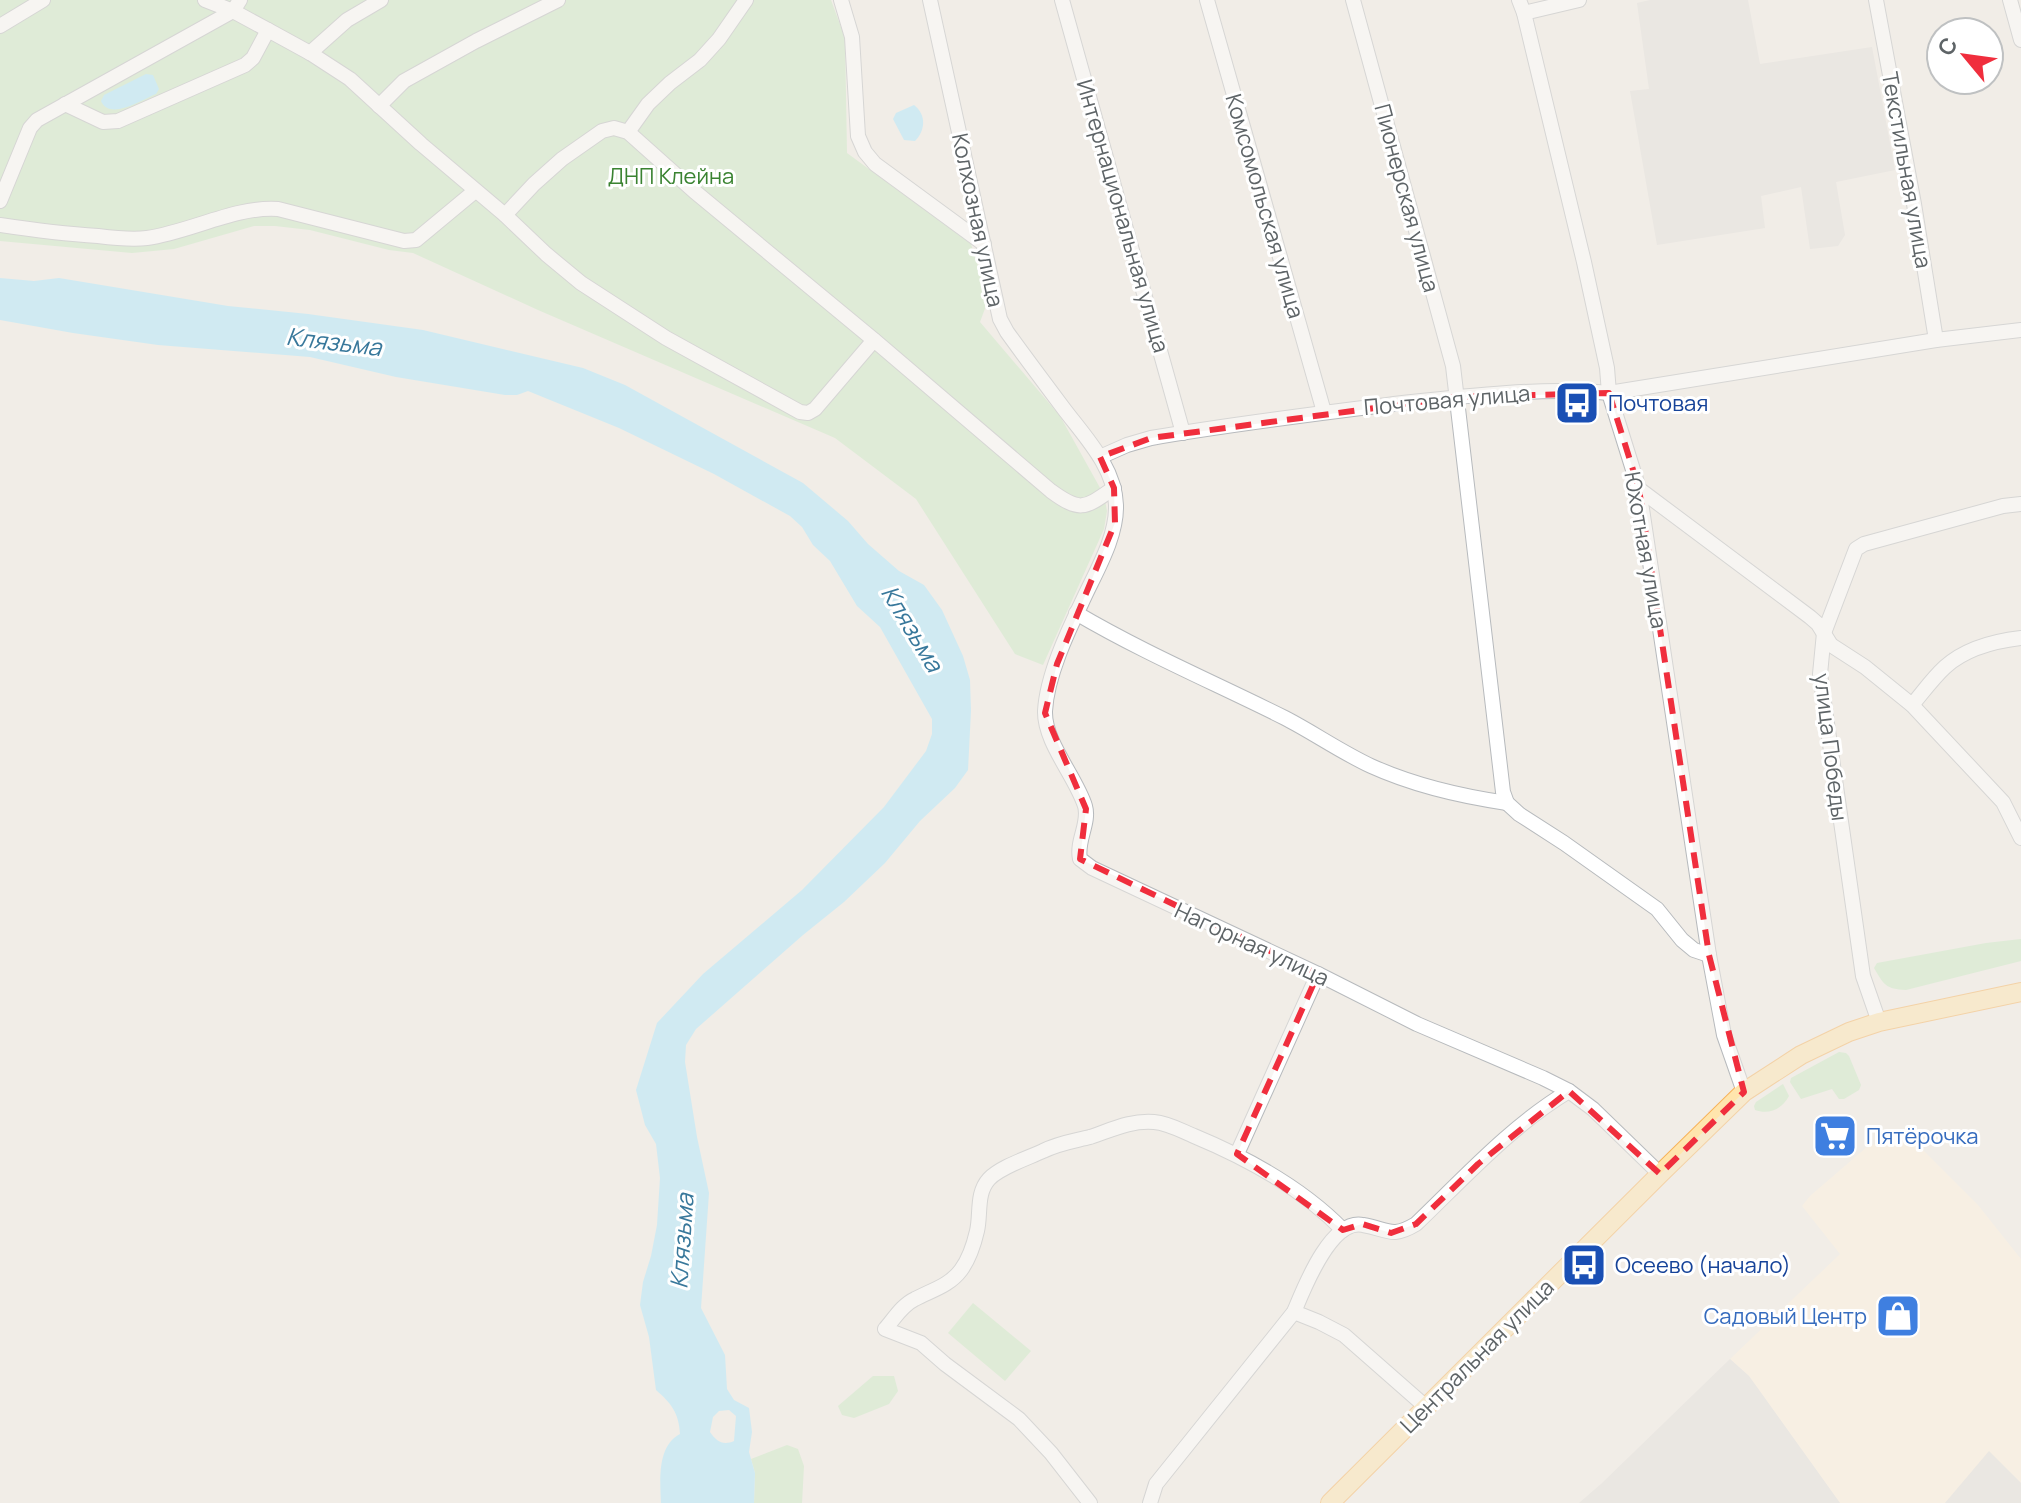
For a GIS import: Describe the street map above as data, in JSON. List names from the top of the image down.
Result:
{
  "streets": {
    "main road": ["Центральная улица"],
    "street": [
      "Текстильная улица",
      "Пионерская улица",
      "Комсомольская улица",
      "Интернациональная улица",
      "Колхозная улица",
      "Почтовая улица",
      "Юхотная улица",
      "улица Победы",
      "Нагорная улица"
    ]
  },
  "crossings": [
    ["Текстильная улица", "Почтовая улица"],
    ["Пионерская улица", "Почтовая улица"],
    ["Комсомольская улица", "Почтовая улица"],
    ["Интернациональная улица", "Почтовая улица"],
    ["Колхозная улица", "Почтовая улица"],
    ["Почтовая улица", "Юхотная улица"],
    ["Юхотная улица", "Центральная улица"],
    ["улица Победы", "Центральная улица"],
    ["Нагорная улица", "Центральная улица"]
  ],
  "water": ["Клязьма"],
  "parks": ["ДНП Клейна"],
  "places": {
    "bus stop": ["Почтовая", "Осеево (начало)"],
    "supermarket": ["Пятёрочка"],
    "shop": ["Садовый Центр"]
  },
  "north": "top left"
}
